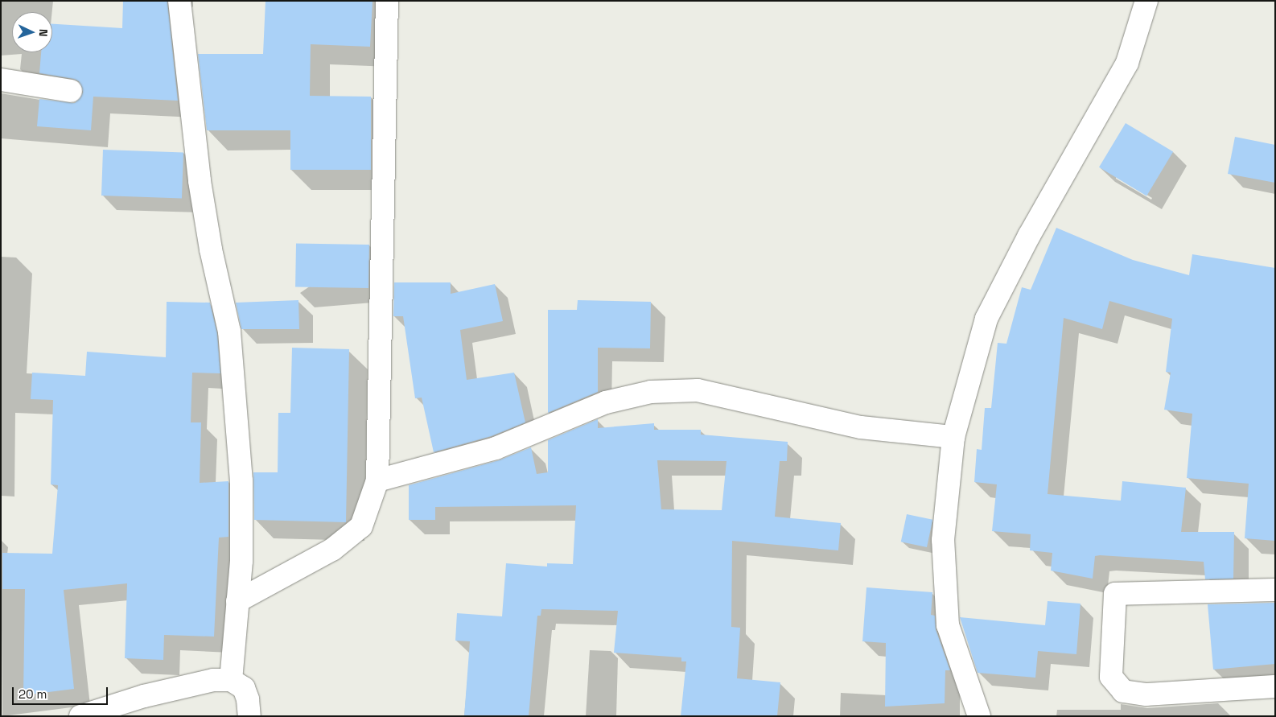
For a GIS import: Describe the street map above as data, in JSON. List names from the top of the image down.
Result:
{
  "scale_bar": "20 m",
  "north": "right"
}
